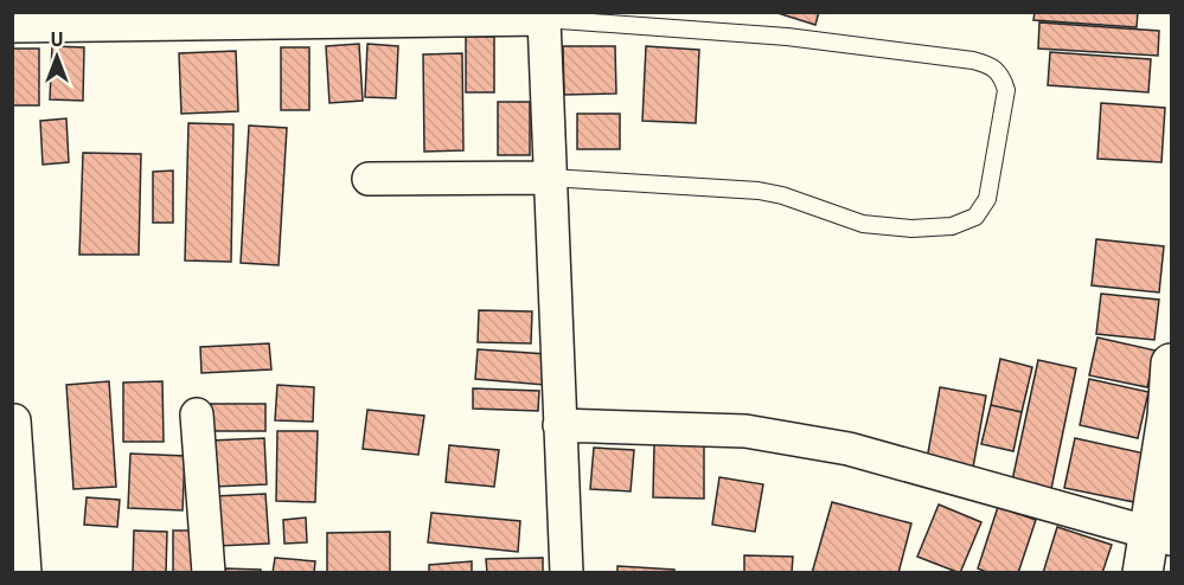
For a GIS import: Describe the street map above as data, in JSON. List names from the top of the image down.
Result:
{
  "north": "top"
}
